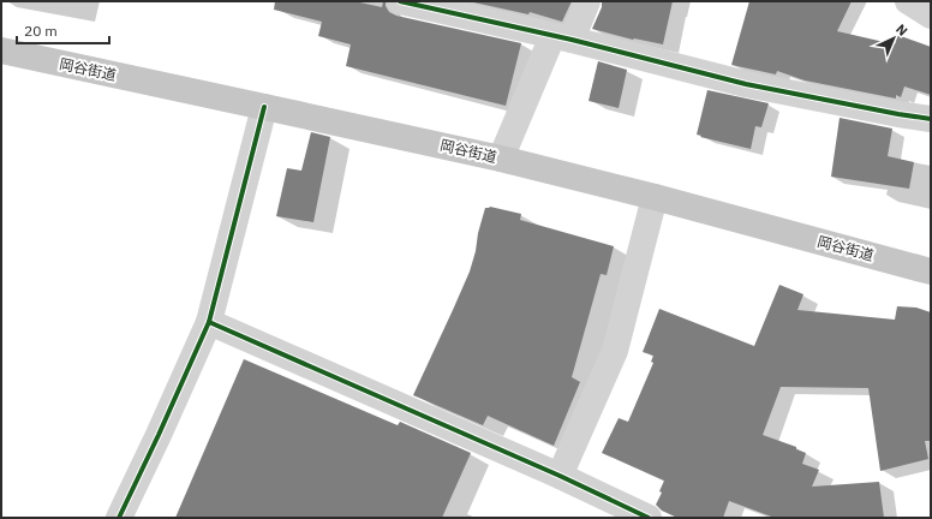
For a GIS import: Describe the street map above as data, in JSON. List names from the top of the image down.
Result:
{
  "streets": {
    "main road": ["岡谷街道"]
  },
  "scale_bar": "20 m",
  "north": "top right"
}
